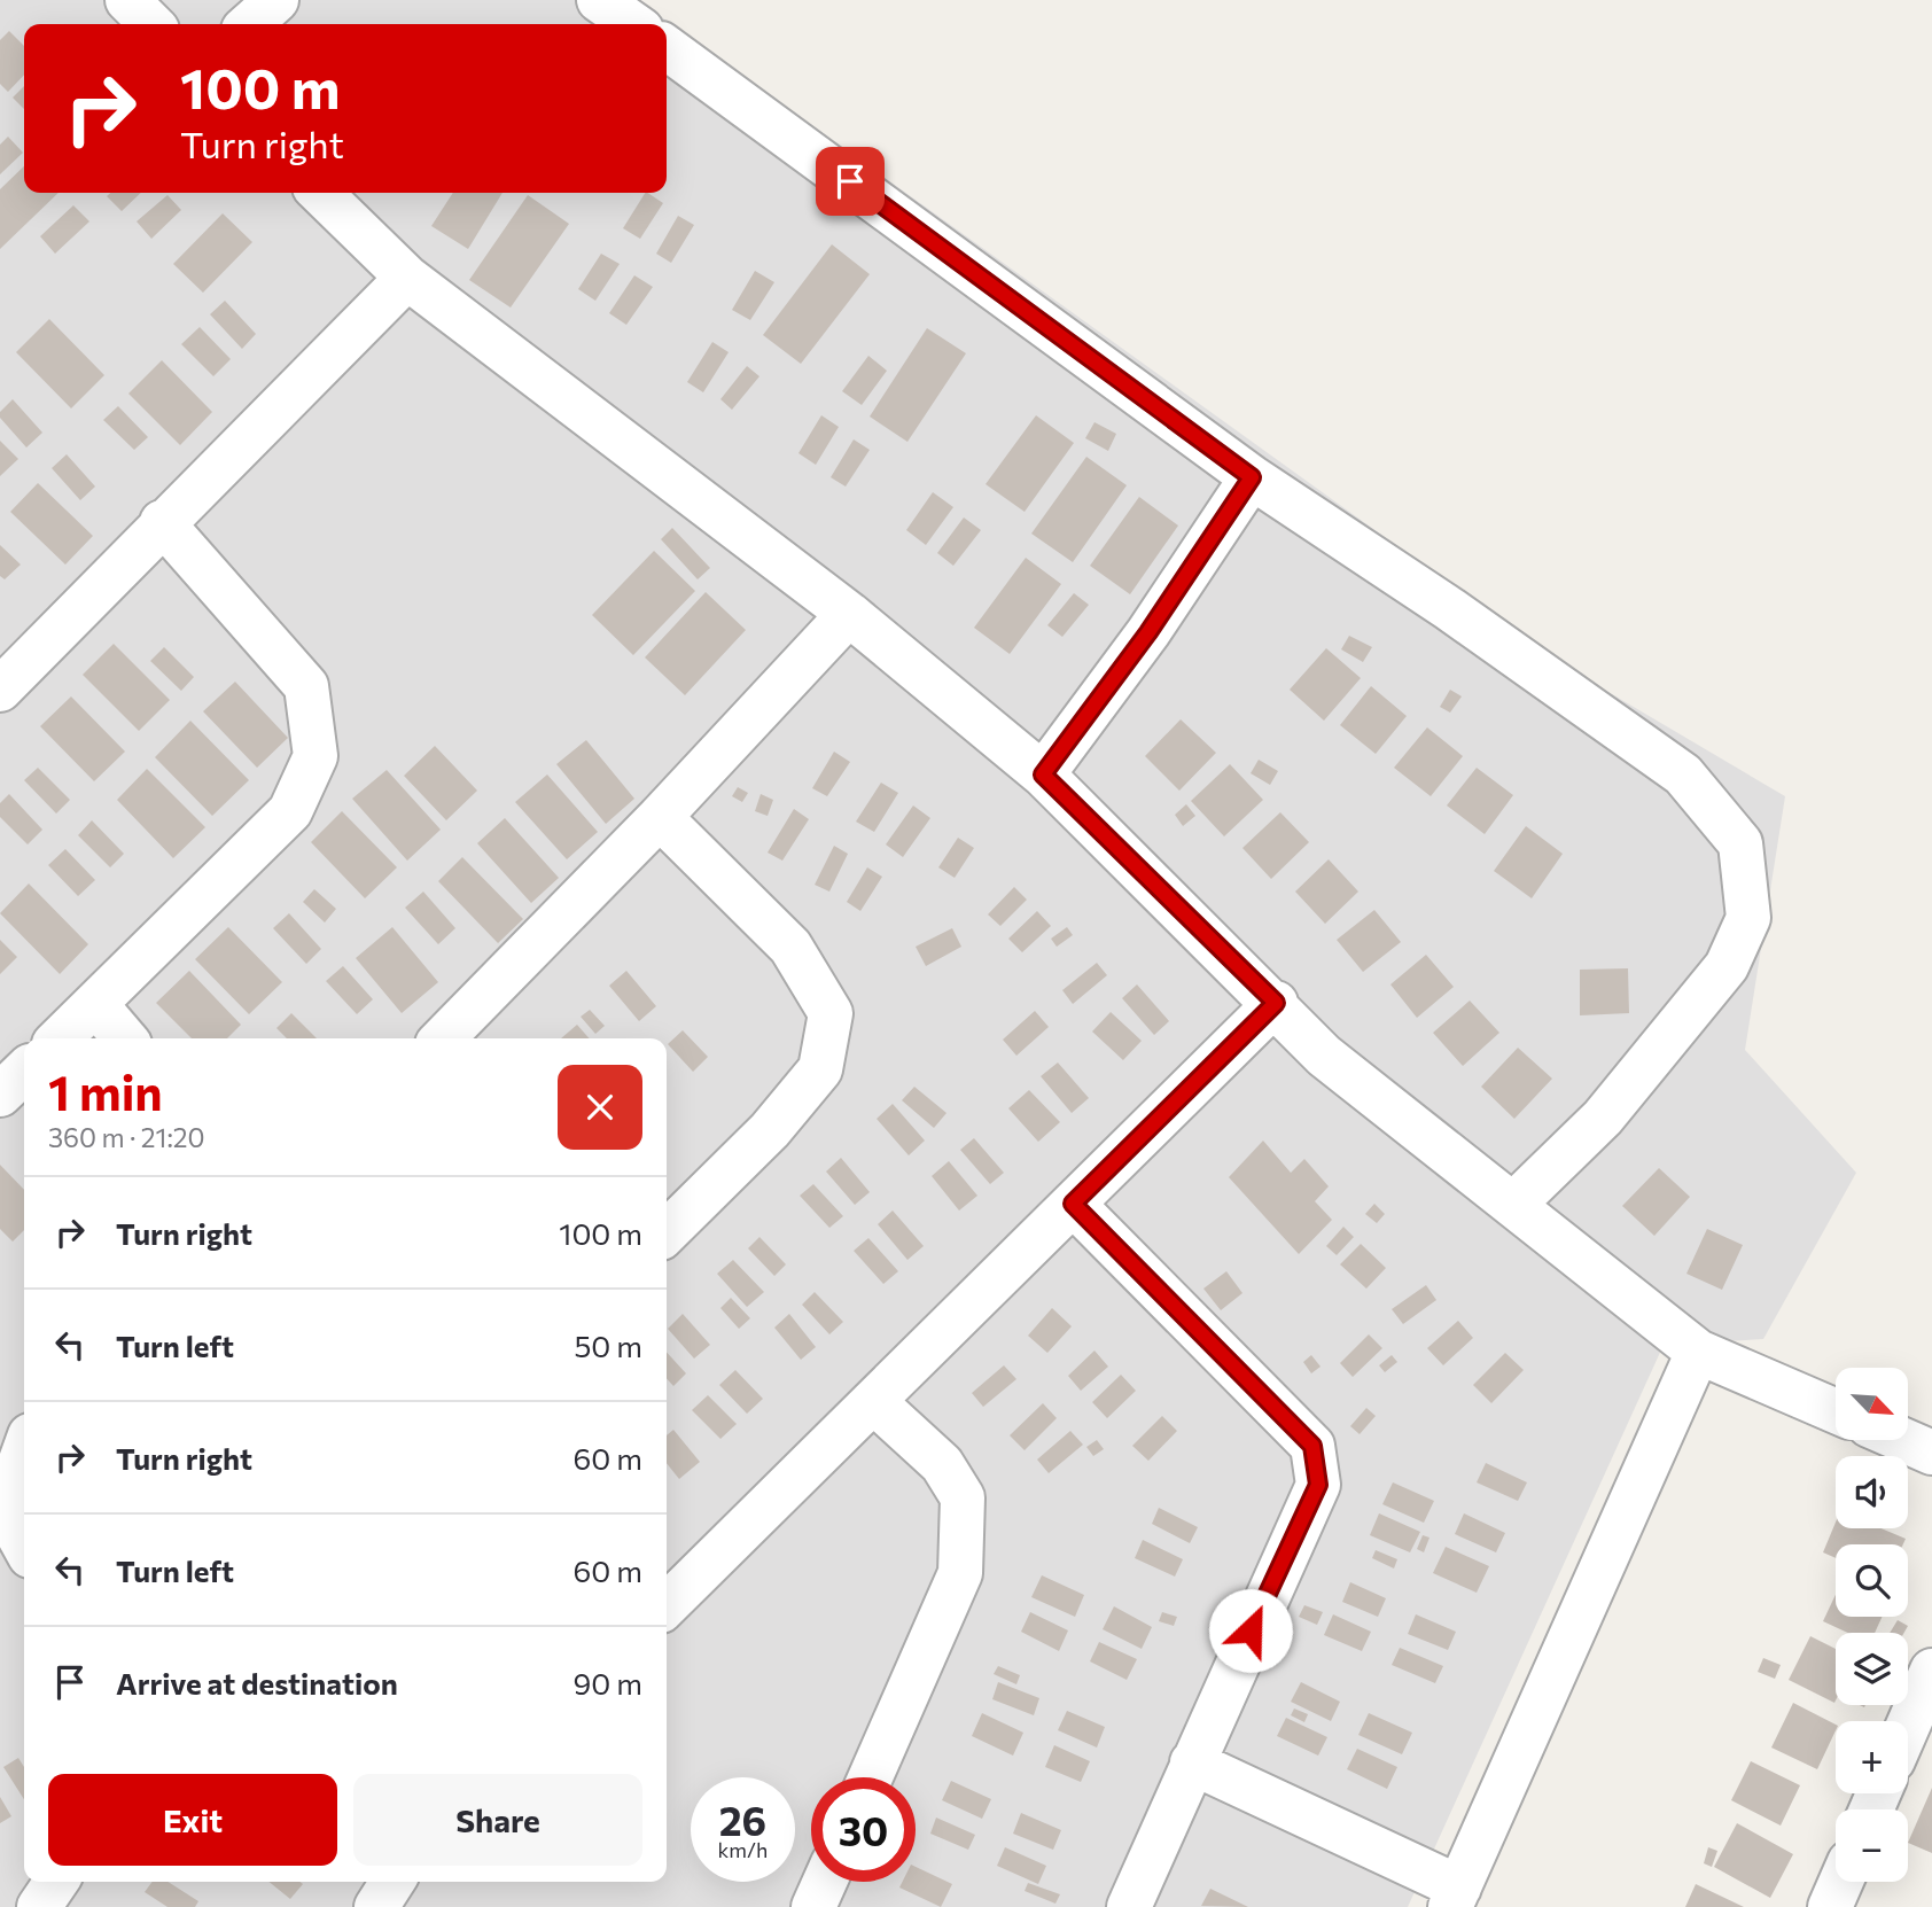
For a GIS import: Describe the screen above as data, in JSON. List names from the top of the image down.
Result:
{
  "north": "bottom right",
  "page": {
    "turn": ["100 m", "Turn right"],
    "heading": ["1 min", "360 m · 21:20"],
    "list": [
      {
        "name": "Turn right",
        "value": "100 m"
      },
      {
        "name": "Turn left",
        "value": "50 m"
      },
      {
        "name": "Turn right",
        "value": "60 m"
      },
      {
        "name": "Turn left",
        "value": "60 m"
      },
      {
        "name": "Arrive at destination",
        "value": "90 m"
      }
    ],
    "map_buttons": ["+", "−"],
    "buttons": ["Exit", "Share"],
    "speed": "26 km/h",
    "limit": "30"
  }
}
